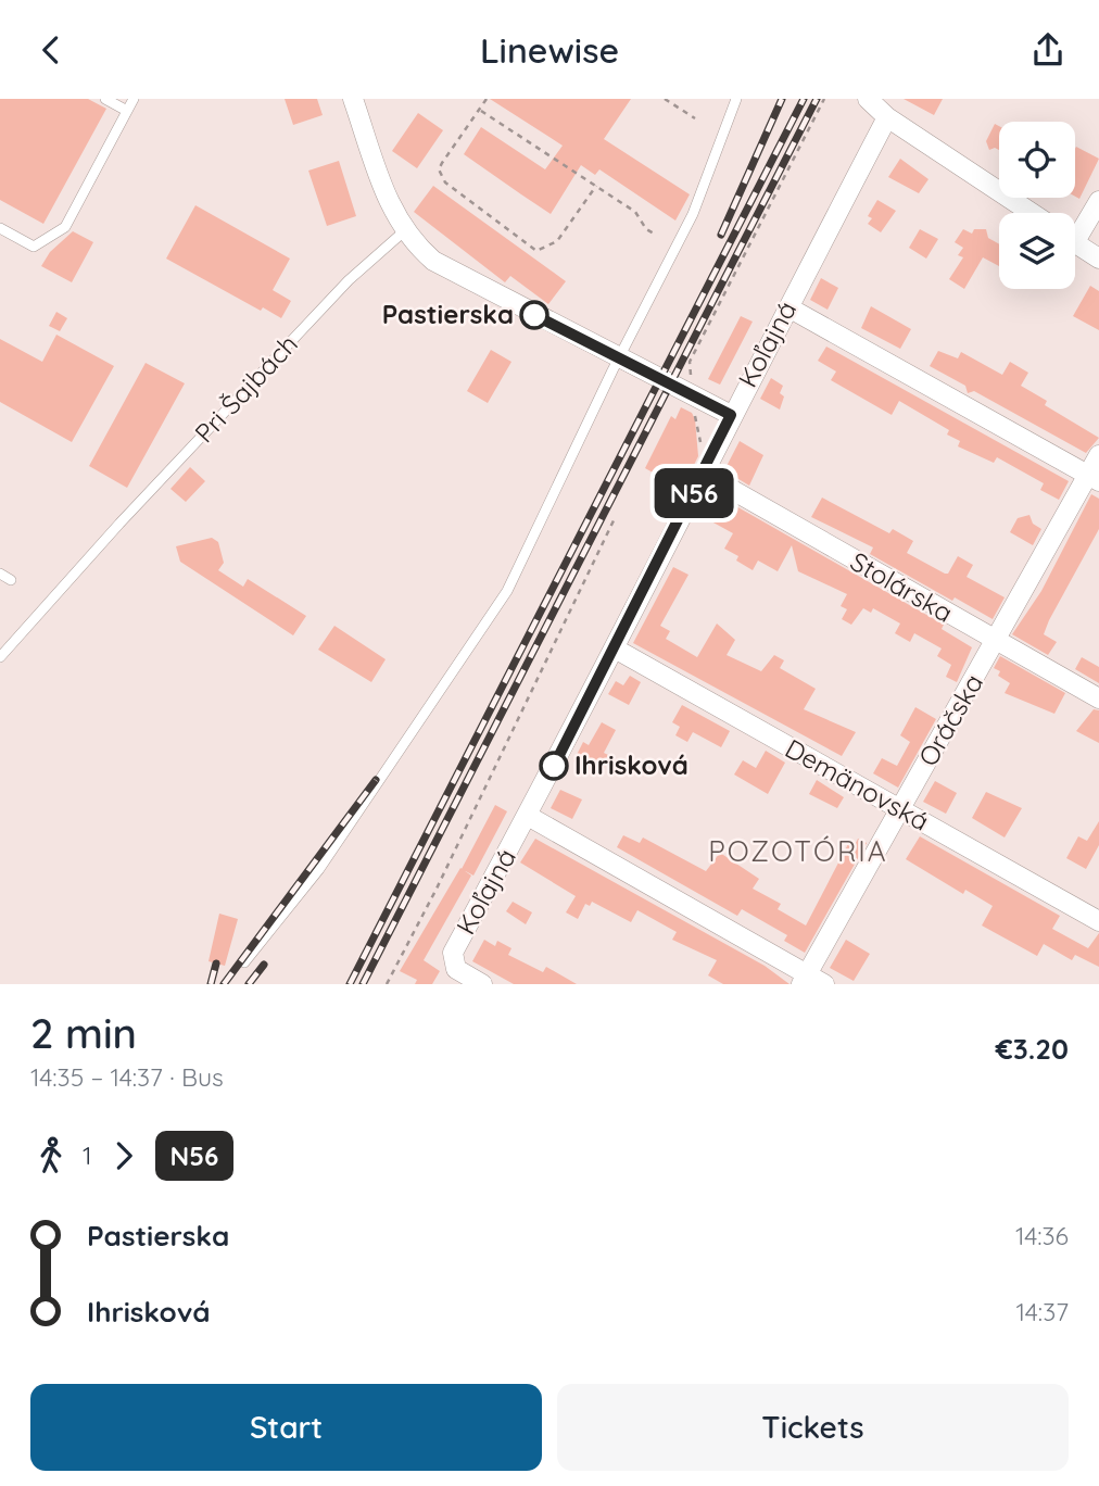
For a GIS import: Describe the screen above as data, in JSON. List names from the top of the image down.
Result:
{
  "streets": {
    "street": [
      "Koľajná",
      "Stolárska",
      "Oráčska",
      "Demänovská"
    ],
    "lane": ["Pri Šajbách"]
  },
  "crossings": [
    ["Koľajná", "Stolárska"],
    ["Koľajná", "Demänovská"],
    ["Stolárska", "Oráčska"],
    ["Oráčska", "Demänovská"]
  ],
  "districts": ["POZOTÓRIA"],
  "places": ["Pastierska", "Ihrisková"],
  "lines": ["bus line N56"],
  "page": {
    "header": "Linewise",
    "on_map": "N56",
    "heading": ["2 min", "14:35 – 14:37 · Bus", "€3.20"],
    "legs": ["1", "N56"],
    "list": [
      {
        "name": "Pastierska",
        "value": "14:36"
      },
      {
        "name": "Ihrisková",
        "value": "14:37"
      }
    ],
    "buttons": ["Start", "Tickets"]
  }
}
